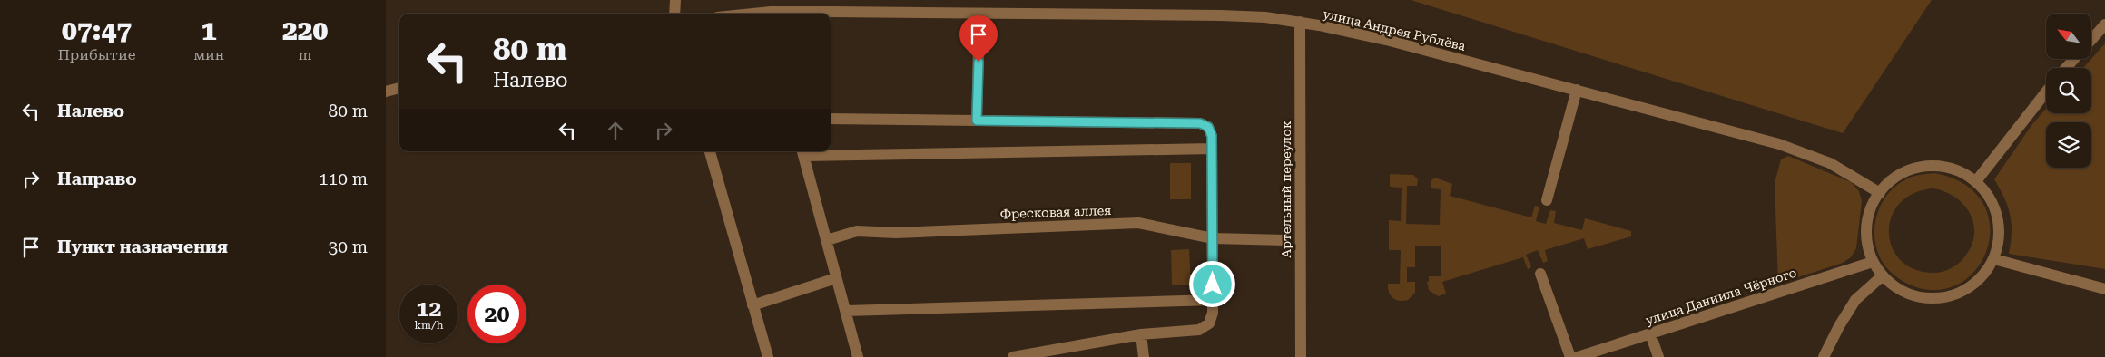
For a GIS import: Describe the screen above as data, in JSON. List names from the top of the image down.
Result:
{
  "streets": {
    "street": [
      "улица Андрея Рублёва",
      "Артельный переулок",
      "Фресковая аллея",
      "улица Даниила Чёрного"
    ]
  },
  "crossings": [
    ["улица Андрея Рублёва", "Артельный переулок"],
    ["улица Андрея Рублёва", "улица Даниила Чёрного"]
  ],
  "north": "top left",
  "page": {
    "eta": [
      "07:47",
      "Прибытие",
      "1",
      "мин",
      "220",
      "m"
    ],
    "turn": ["80 m", "Налево"],
    "list": [
      {
        "name": "Налево",
        "value": "80 m"
      },
      {
        "name": "Направо",
        "value": "110 m"
      },
      {
        "name": "Пункт назначения",
        "value": "30 m"
      }
    ],
    "speed": "12 km/h",
    "limit": "20"
  }
}
